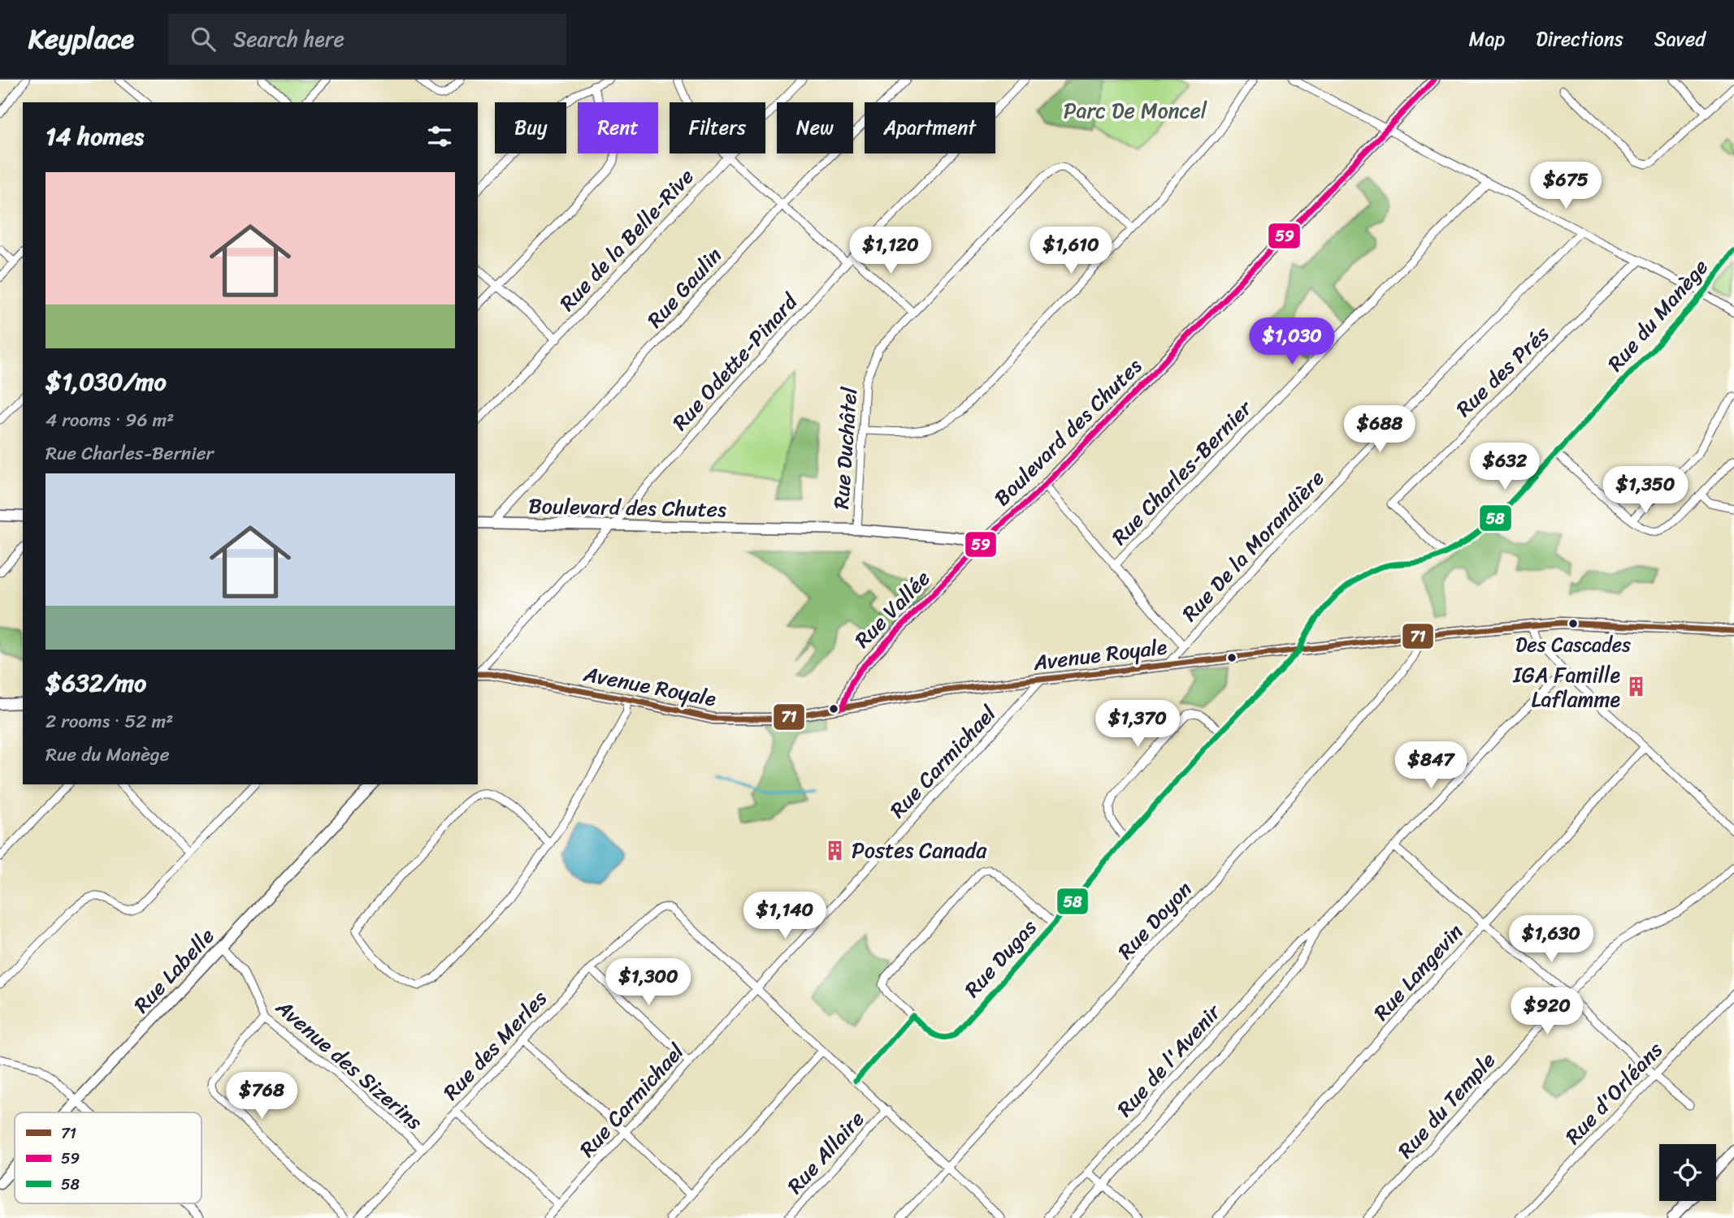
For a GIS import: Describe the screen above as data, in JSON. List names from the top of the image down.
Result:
{
  "streets": {
    "street": [
      "Rue de la Belle-Rive",
      "Rue Gaulin",
      "Rue du Manège",
      "Rue Odette-Pinard",
      "Rue des Prés",
      "Boulevard des Chutes",
      "Rue Duchâtel",
      "Rue Charles-Bernier",
      "Rue De la Morandière",
      "Rue Vallée",
      "Avenue Royale",
      "Rue Carmichael",
      "Rue Doyon",
      "Rue Dugas",
      "Rue Labelle",
      "Rue Langevin",
      "Rue des Merles",
      "Rue de l'Avenir",
      "Avenue des Sizerins",
      "Rue d'Orléans",
      "Rue du Temple",
      "Rue Allaire"
    ]
  },
  "crossings": [
    ["Rue Gaulin", "Boulevard des Chutes"],
    ["Rue du Manège", "Rue des Prés"],
    ["Rue du Manège", "Avenue Royale"],
    ["Rue du Manège", "Rue Dugas"],
    ["Rue Odette-Pinard", "Boulevard des Chutes"],
    ["Boulevard des Chutes", "Rue Duchâtel"],
    ["Boulevard des Chutes", "Rue Vallée"],
    ["Rue De la Morandière", "Avenue Royale"],
    ["Rue Vallée", "Avenue Royale"],
    ["Avenue Royale", "Rue Carmichael"],
    ["Avenue Royale", "Rue Doyon"],
    ["Avenue Royale", "Rue Dugas"],
    ["Rue Carmichael", "Rue des Merles"],
    ["Rue Labelle", "Avenue des Sizerins"],
    ["Rue des Merles", "Avenue des Sizerins"]
  ],
  "parks": ["Parc De Moncel"],
  "places": {
    "other": ["Des Cascades"],
    "building": ["IGA Famille Laflamme", "Postes Canada"]
  },
  "lines": ["transit line 59", "transit line 58", "transit line 71"],
  "legend": ["71", "59", "58"],
  "page": {
    "header": "Keyplace",
    "search": "Search here",
    "nav": ["Map", "Directions", "Saved"],
    "chip": [
      "Buy",
      "Rent",
      "Filters",
      "New",
      "Apartment"
    ],
    "heading": "14 homes",
    "price": [
      "$675",
      "$1,120",
      "$1,610",
      "$1,030",
      "$688",
      "$632",
      "$1,350",
      "$1,370",
      "$847",
      "$1,140",
      "$1,630",
      "$1,300",
      "$920",
      "$768"
    ],
    "list": [
      {
        "name": "$1,030/mo",
        "note": "4 rooms · 96 m² · Rue Charles-Bernier"
      },
      {
        "name": "$632/mo",
        "note": "2 rooms · 52 m² · Rue du Manège"
      }
    ]
  }
}
